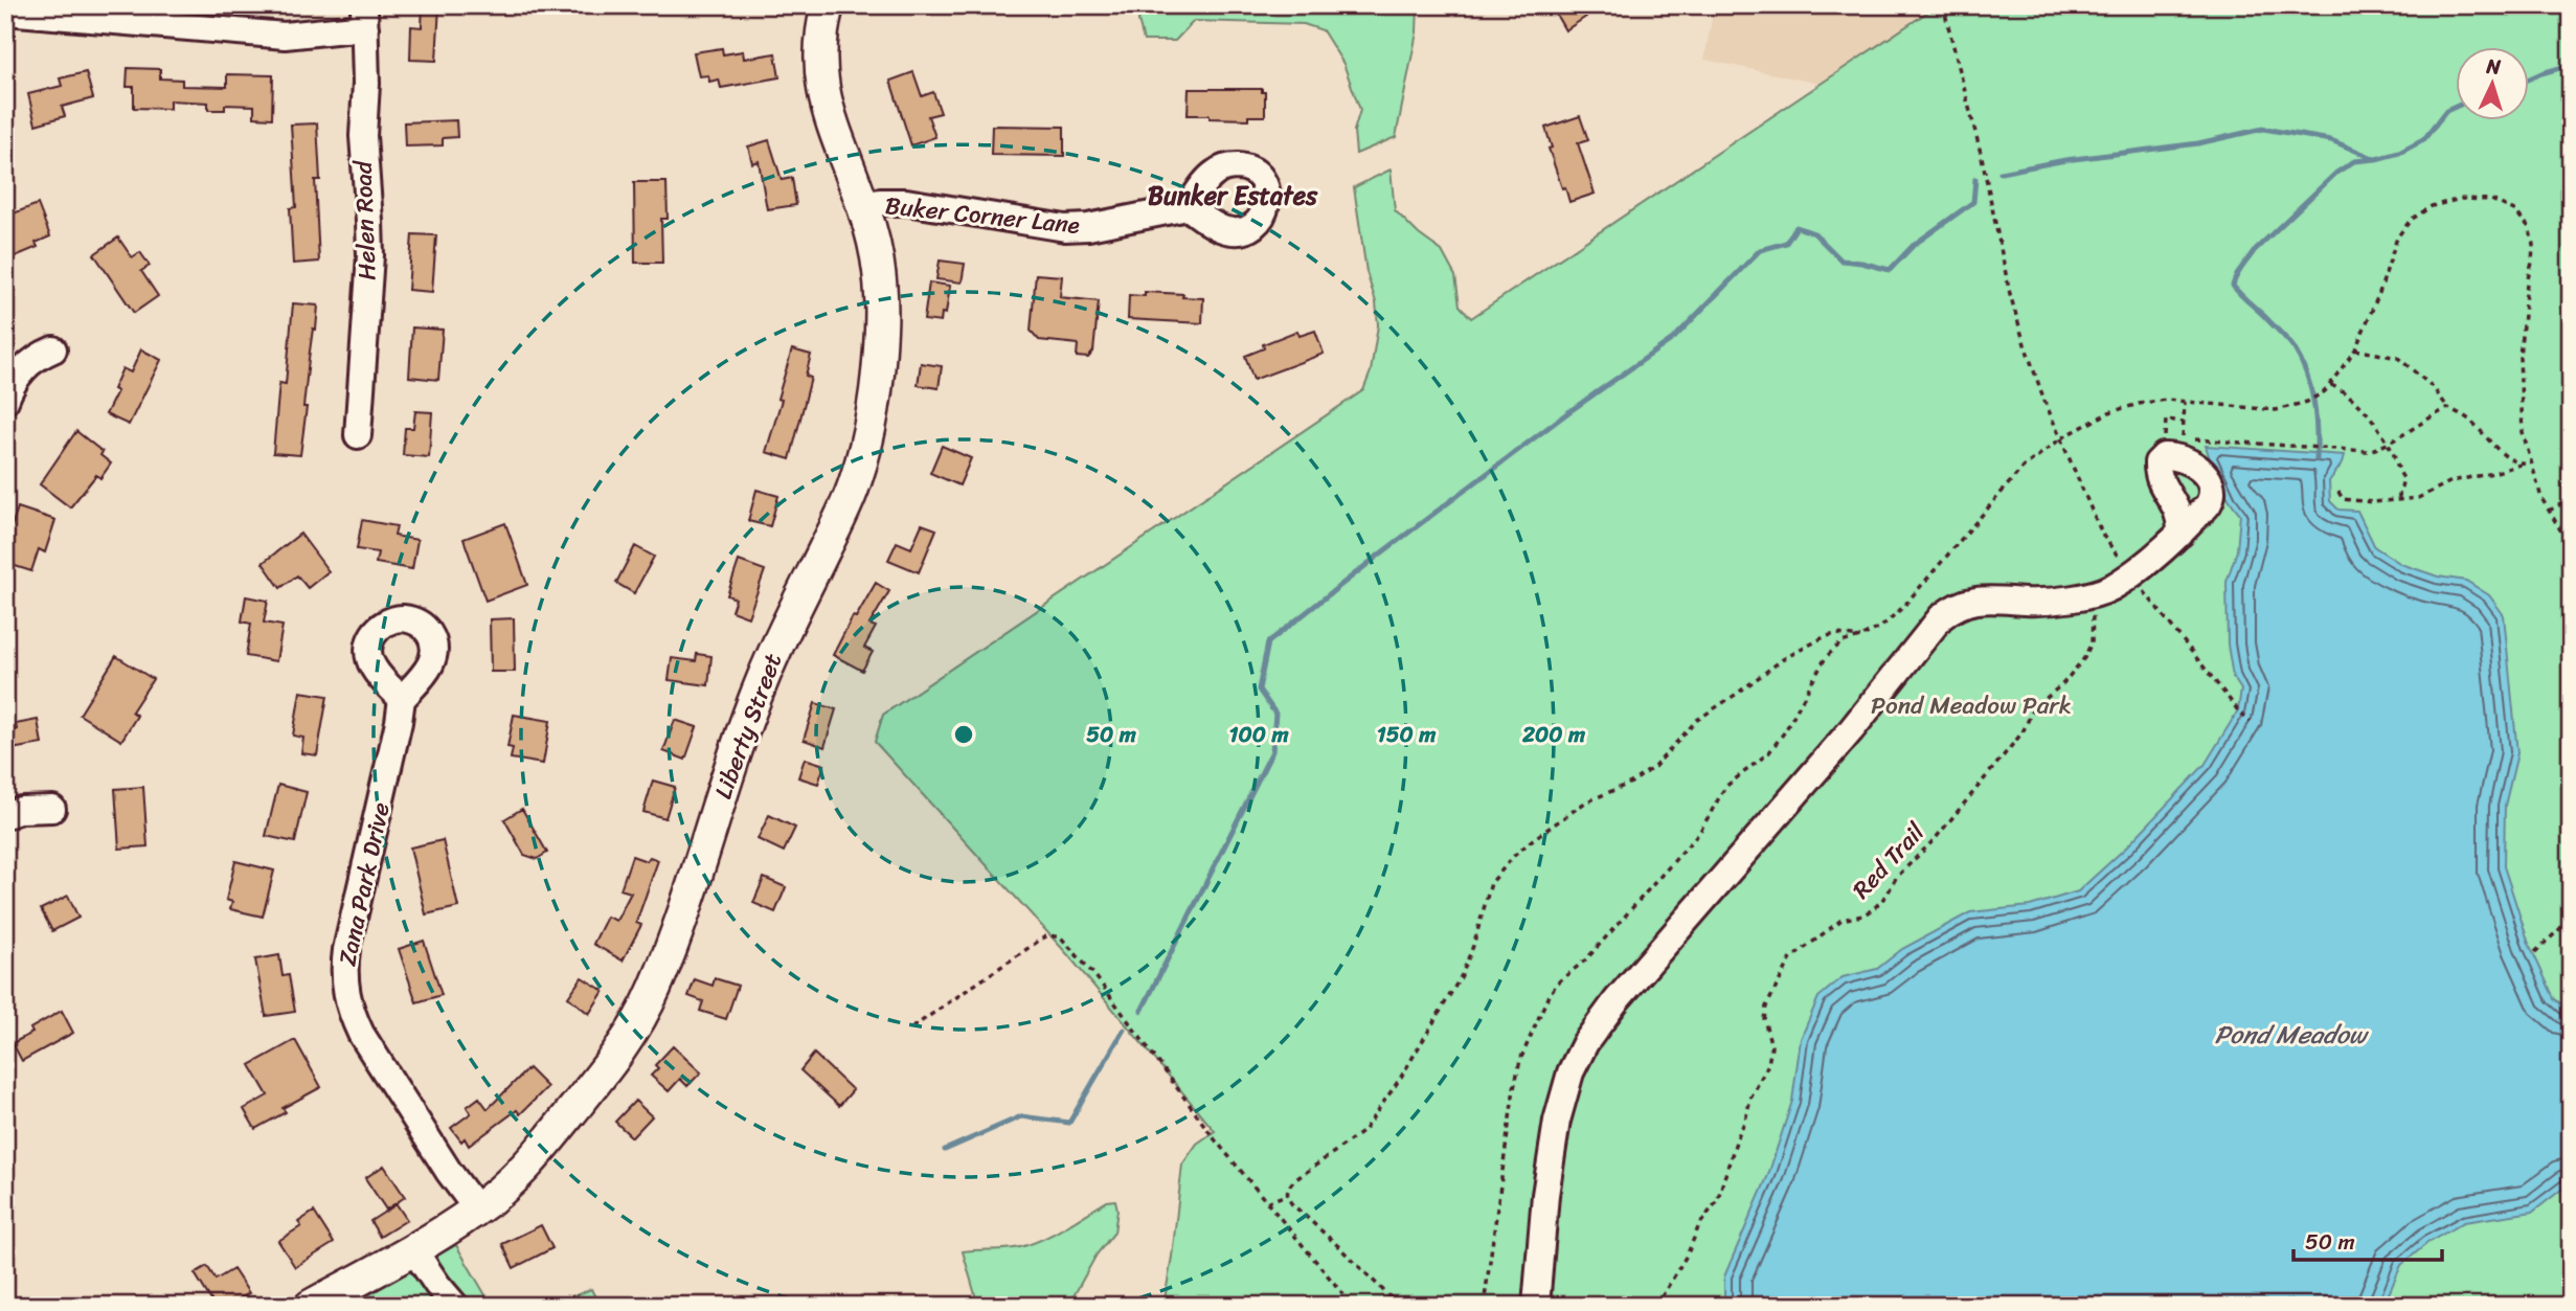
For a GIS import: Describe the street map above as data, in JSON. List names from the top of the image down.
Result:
{
  "streets": {
    "main road": ["Liberty Street"],
    "street": ["Buker Corner Lane", "Helen Road", "Zana Park Drive"],
    "path": ["Red Trail"]
  },
  "crossings": [
    ["Buker Corner Lane", "Liberty Street"],
    ["Liberty Street", "Zana Park Drive"]
  ],
  "districts": ["Bunker Estates"],
  "water": ["Pond Meadow"],
  "parks": ["Pond Meadow Park"],
  "scale_bar": "50 m",
  "north": "top",
  "rings": [
    "50 m",
    "100 m",
    "150 m",
    "200 m"
  ]
}
